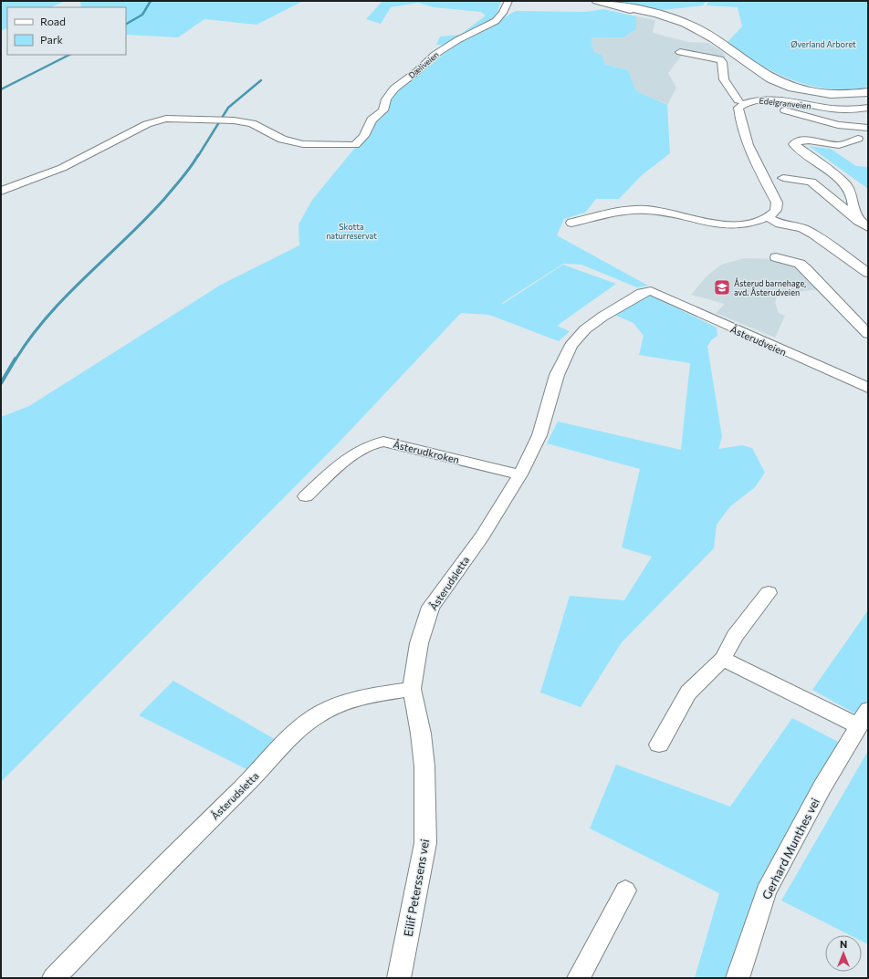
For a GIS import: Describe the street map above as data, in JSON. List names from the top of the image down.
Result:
{
  "streets": {
    "street": [
      "Dæliveien",
      "Edelgranveien",
      "Åsterudveien",
      "Åsterudkroken",
      "Åsterudsletta",
      "Gerhard Munthes vei",
      "Eilif Peterssens vei"
    ]
  },
  "crossings": [
    ["Åsterudveien", "Åsterudsletta"],
    ["Åsterudkroken", "Åsterudsletta"],
    ["Åsterudsletta", "Eilif Peterssens vei"]
  ],
  "parks": ["Øverland Arboret", "Skotta naturreservat"],
  "places": {
    "school or university": ["Åsterud barnehage, avd. Åsterudveien"]
  },
  "legend": ["Road", "Park"],
  "north": "top"
}
